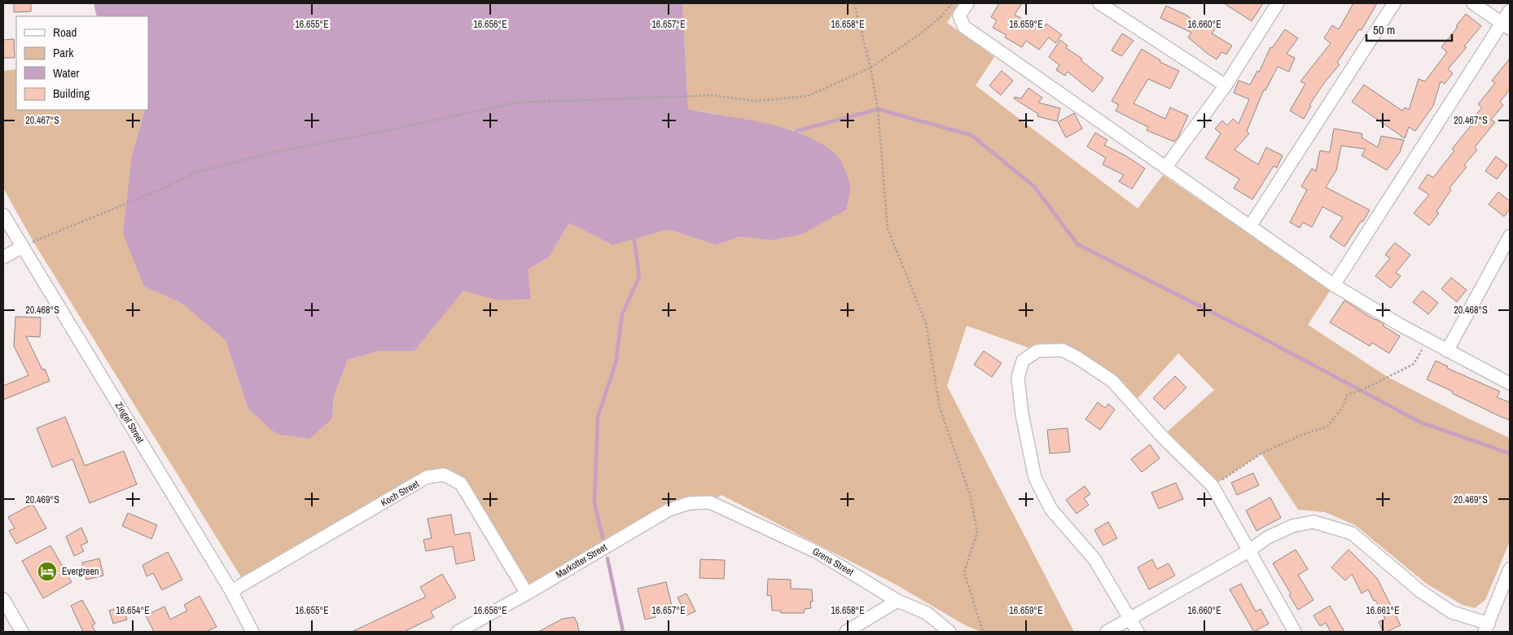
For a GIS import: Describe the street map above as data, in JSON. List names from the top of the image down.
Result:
{
  "streets": {
    "street": [
      "Zingel Street",
      "Koch Street",
      "Markotter Street",
      "Grens Street"
    ]
  },
  "crossings": [
    ["Zingel Street", "Koch Street"],
    ["Koch Street", "Markotter Street"],
    ["Markotter Street", "Grens Street"]
  ],
  "places": {
    "hotel": ["Evergreen"]
  },
  "legend": [
    "Road",
    "Park",
    "Water",
    "Building"
  ],
  "scale_bar": "50 m",
  "coordinates": [
    "16.655°E",
    "16.656°E",
    "16.657°E",
    "16.658°E",
    "16.659°E",
    "16.660°E",
    "20.467°S",
    "20.468°S",
    "20.469°S",
    "16.654°E",
    "16.661°E"
  ]
}
